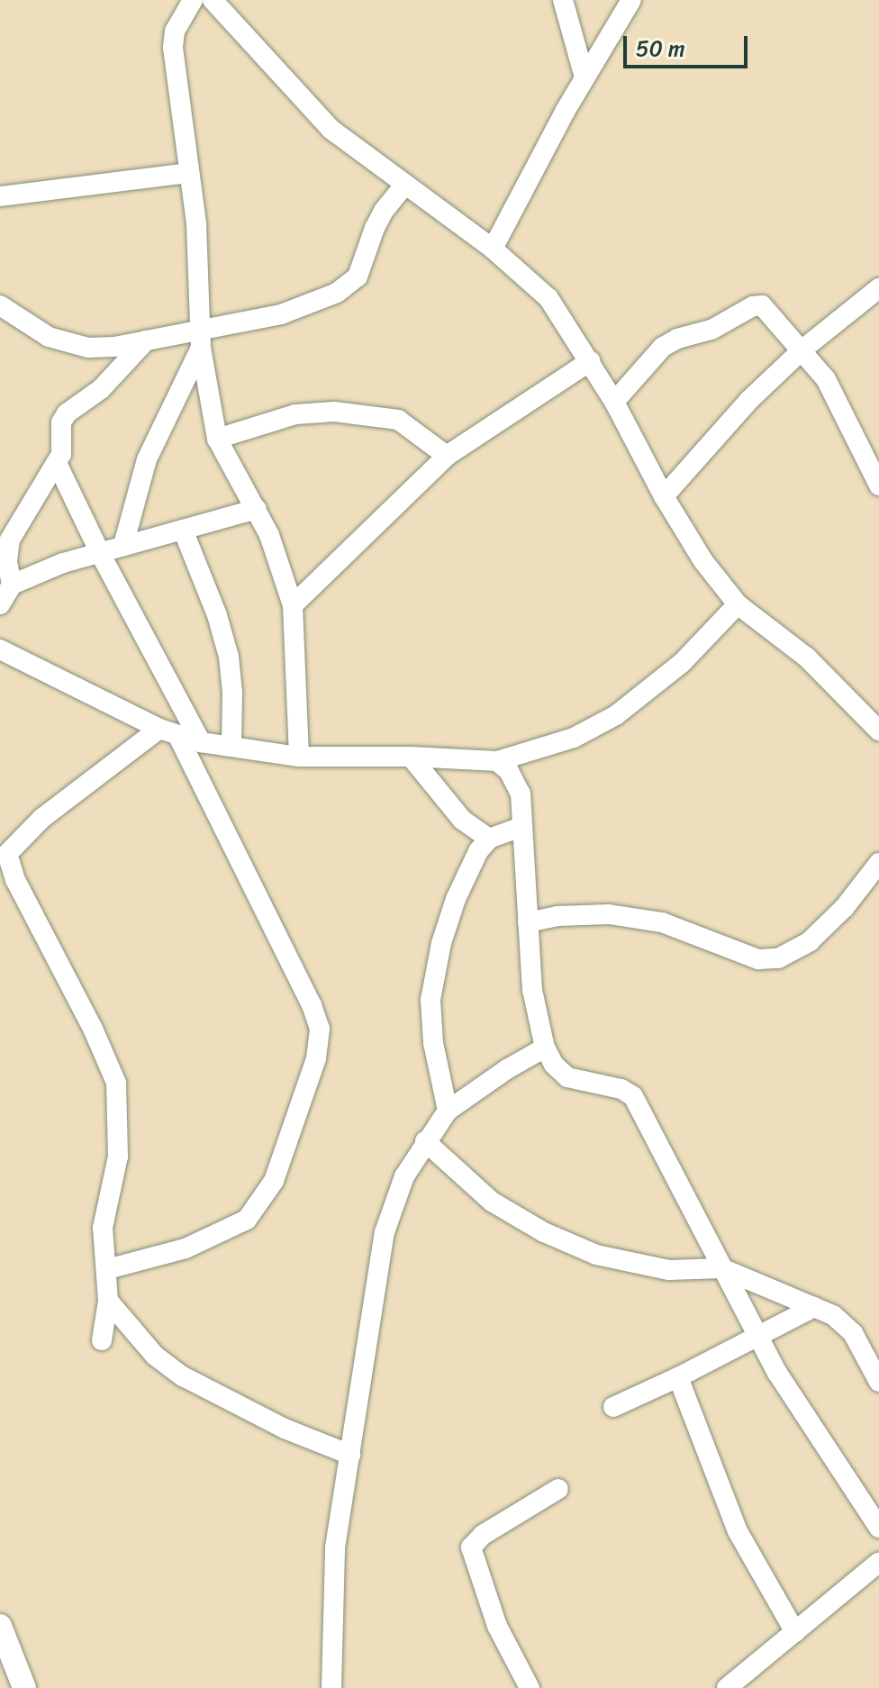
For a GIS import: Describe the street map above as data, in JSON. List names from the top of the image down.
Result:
{
  "scale_bar": "50 m"
}
